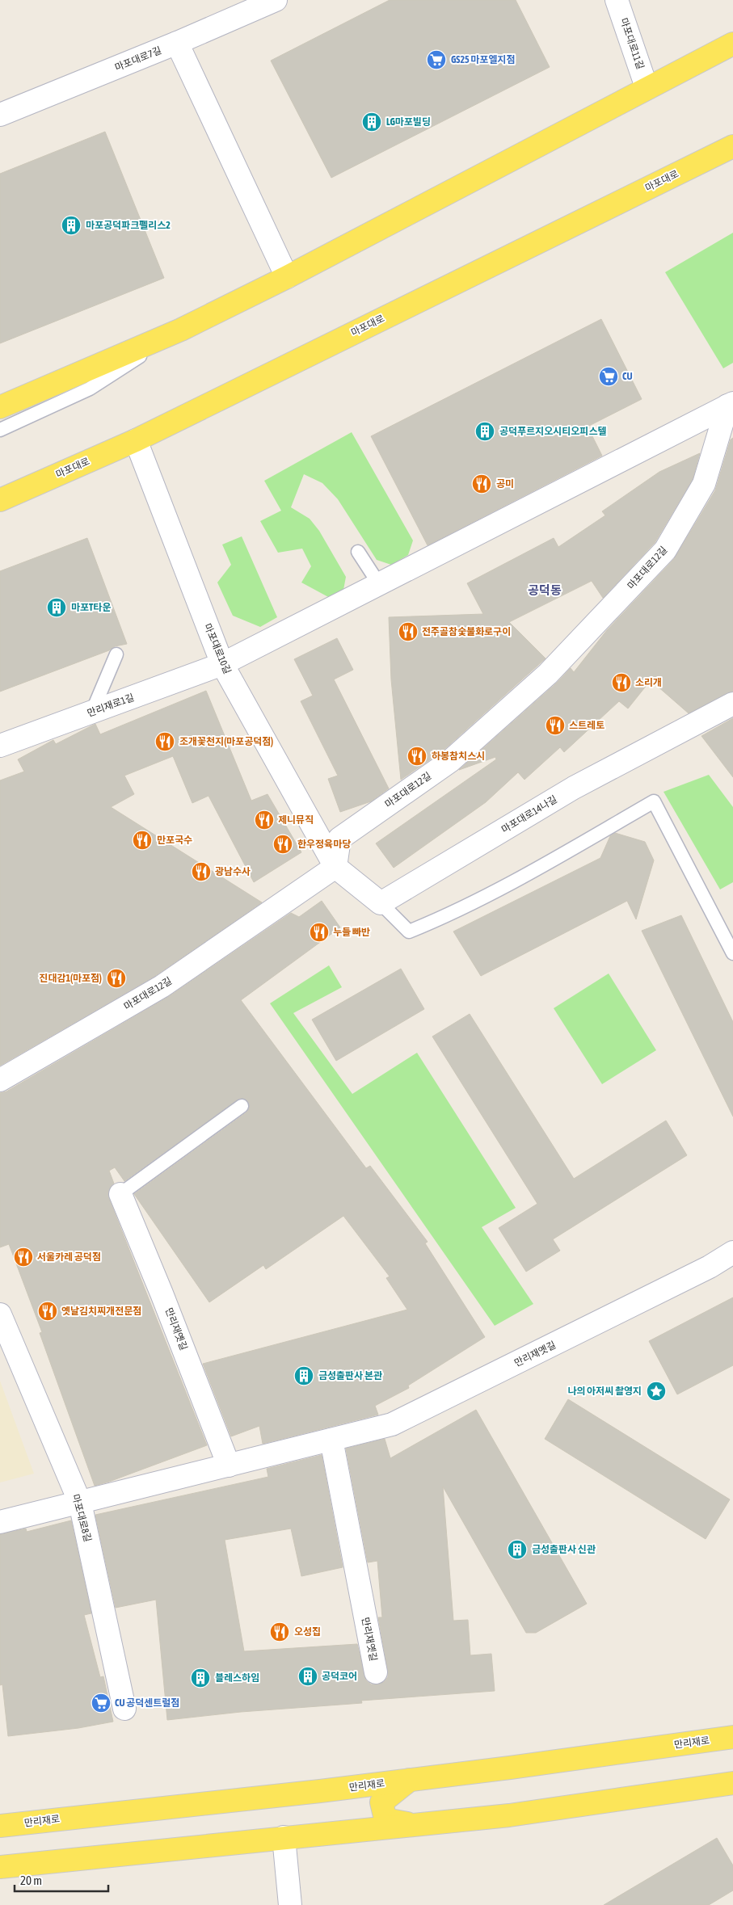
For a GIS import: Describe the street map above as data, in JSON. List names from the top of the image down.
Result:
{
  "streets": {
    "main road": ["마포대로", "만리재로"],
    "street": [
      "마포대로11길",
      "마포대로7길",
      "마포대로12길",
      "마포대로10길",
      "만리재로1길",
      "마포대로14나길",
      "만리재옛길",
      "마포대로8길"
    ]
  },
  "crossings": [
    ["마포대로", "마포대로10길"],
    ["마포대로12길", "마포대로10길"],
    ["마포대로12길", "만리재로1길"],
    ["마포대로10길", "만리재로1길"],
    ["만리재옛길", "마포대로8길"]
  ],
  "districts": ["공덕동"],
  "places": {
    "supermarket": ["GS25 마포엘지점", "CU", "CU 공덕센트럴점"],
    "building": [
      "LG마포빌딩",
      "마포공덕파크펠리스2",
      "공덕푸르지오시티오피스텔",
      "마포T타운",
      "금성출판사 본관",
      "금성출판사 신관",
      "공덕코어",
      "블레스하임"
    ],
    "restaurant": [
      "공미",
      "전주골참숯불화로구이",
      "소리개",
      "스트레토",
      "조개꽃천지(마포공덕점)",
      "하봉참치스시",
      "제니뮤직",
      "만포국수",
      "한우정육마당",
      "광남수사",
      "누들 빠반",
      "진대감1(마포점)",
      "서울카레 공덕점",
      "옛날김치찌개전문점",
      "오성집"
    ],
    "place": ["나의 아저씨 촬영지"]
  },
  "scale_bar": "20 m"
}
